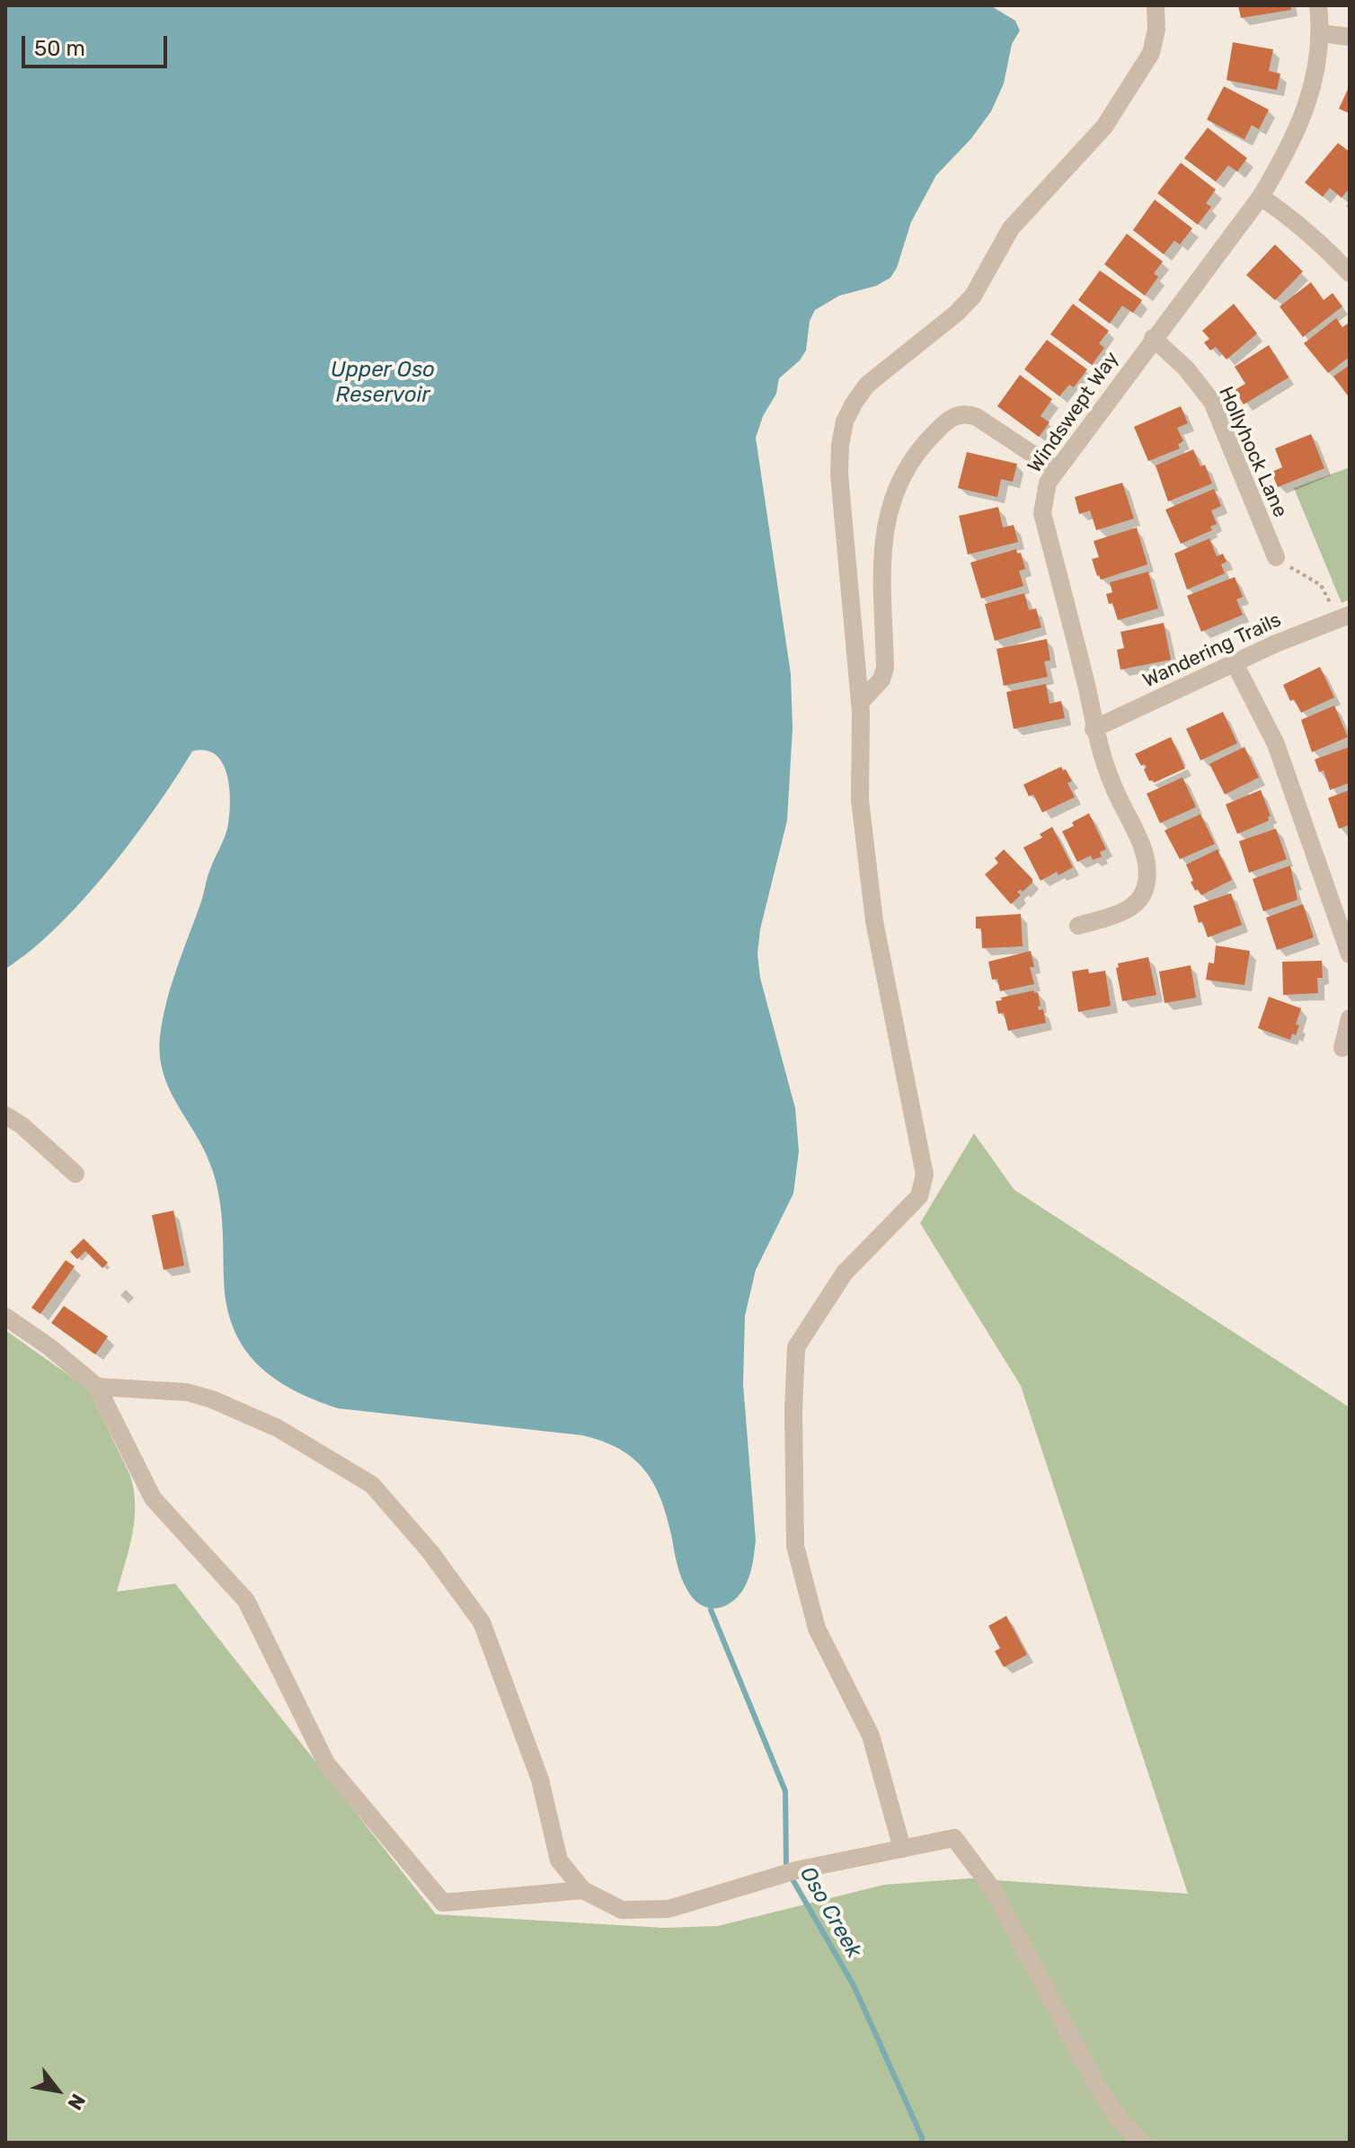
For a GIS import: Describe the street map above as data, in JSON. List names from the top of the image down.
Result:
{
  "streets": {
    "street": ["Windswept Way", "Hollyhock Lane", "Wandering Trails"]
  },
  "crossings": [
    ["Windswept Way", "Hollyhock Lane"],
    ["Windswept Way", "Wandering Trails"]
  ],
  "water": ["Upper Oso Reservoir", "Oso Creek"],
  "scale_bar": "50 m",
  "north": "bottom right"
}
